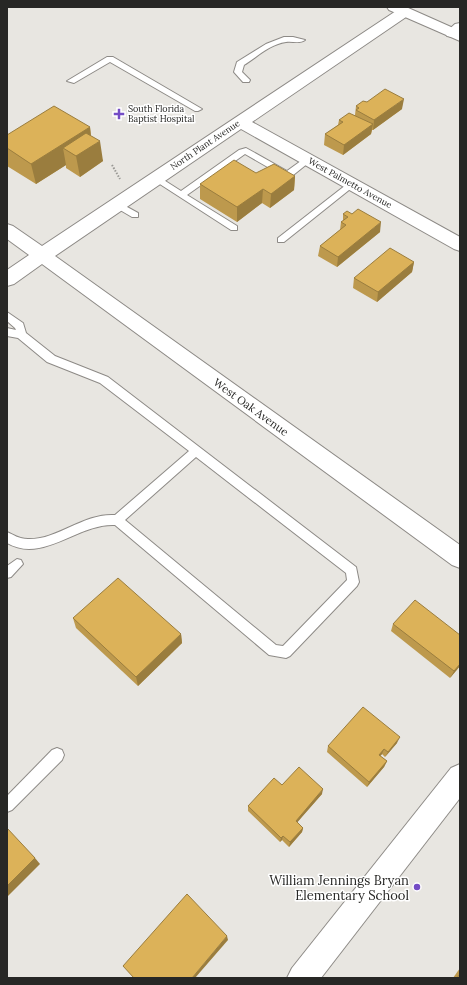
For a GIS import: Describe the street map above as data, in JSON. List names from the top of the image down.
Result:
{
  "streets": {
    "street": ["North Plant Avenue", "West Palmetto Avenue", "West Oak Avenue"]
  },
  "crossings": [
    ["North Plant Avenue", "West Palmetto Avenue"],
    ["North Plant Avenue", "West Oak Avenue"]
  ],
  "places": {
    "health": ["South Florida Baptist Hospital"],
    "other": ["William Jennings Bryan Elementary School"]
  }
}
